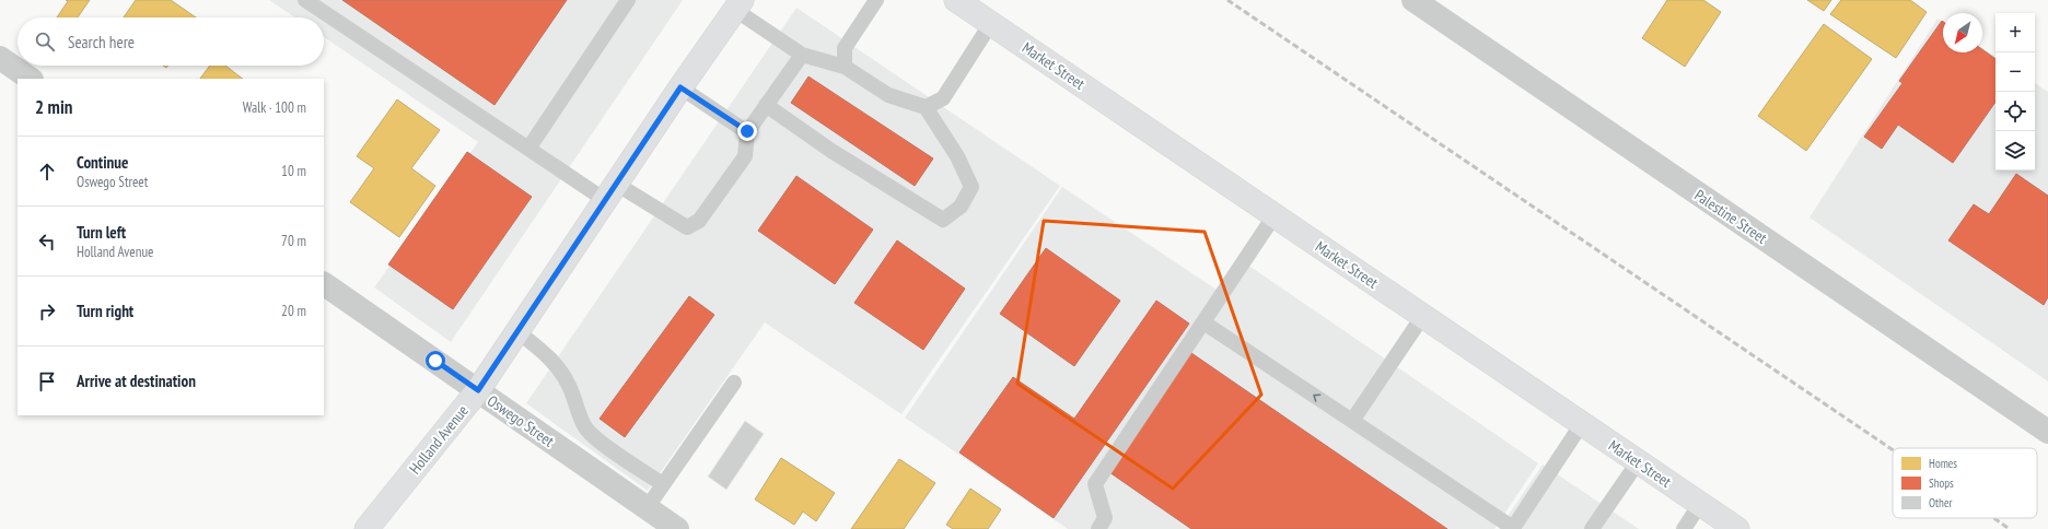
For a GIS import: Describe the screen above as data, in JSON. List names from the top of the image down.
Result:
{
  "streets": {
    "main road": ["Market Street", "Holland Avenue"],
    "street": ["Palestine Street", "Oswego Street"]
  },
  "crossings": [
    ["Oswego Street", "Holland Avenue"]
  ],
  "legend": ["Homes", "Shops", "Other"],
  "north": "bottom left",
  "page": {
    "map_buttons": ["+", "−"],
    "search": "Search here",
    "heading": ["2 min", "Walk · 100 m"],
    "list": [
      ["Continue", "Oswego Street", "10 m"],
      ["Turn left", "Holland Avenue", "70 m"],
      ["Turn right", "20 m"],
      "Arrive at destination"
    ]
  }
}
